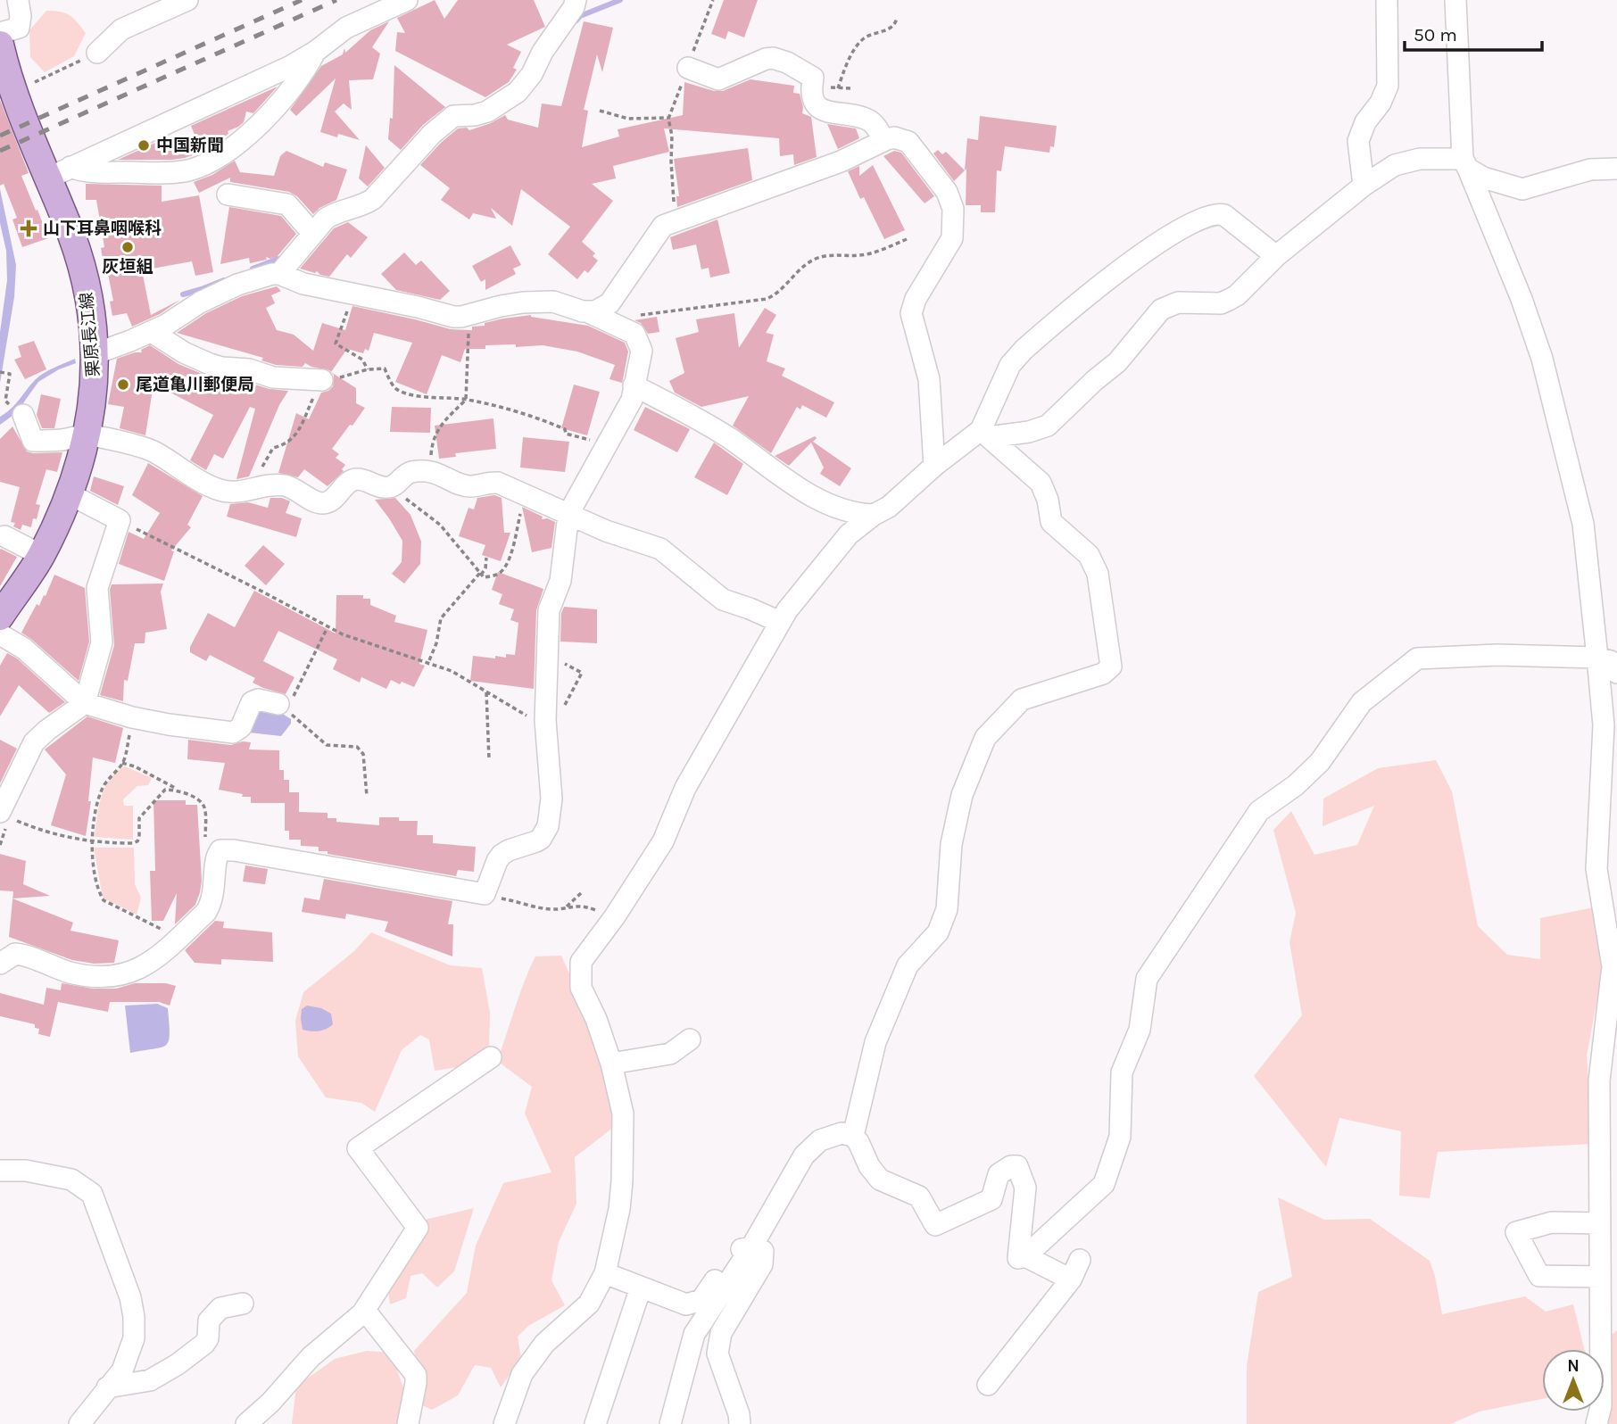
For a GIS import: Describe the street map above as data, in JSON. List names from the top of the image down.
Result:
{
  "streets": {
    "main road": ["栗原長江線"]
  },
  "places": {
    "other": ["中国新聞", "灰垣組", "尾道亀川郵便局"],
    "health": ["山下耳鼻咽喉科"]
  },
  "scale_bar": "50 m",
  "north": "top"
}
